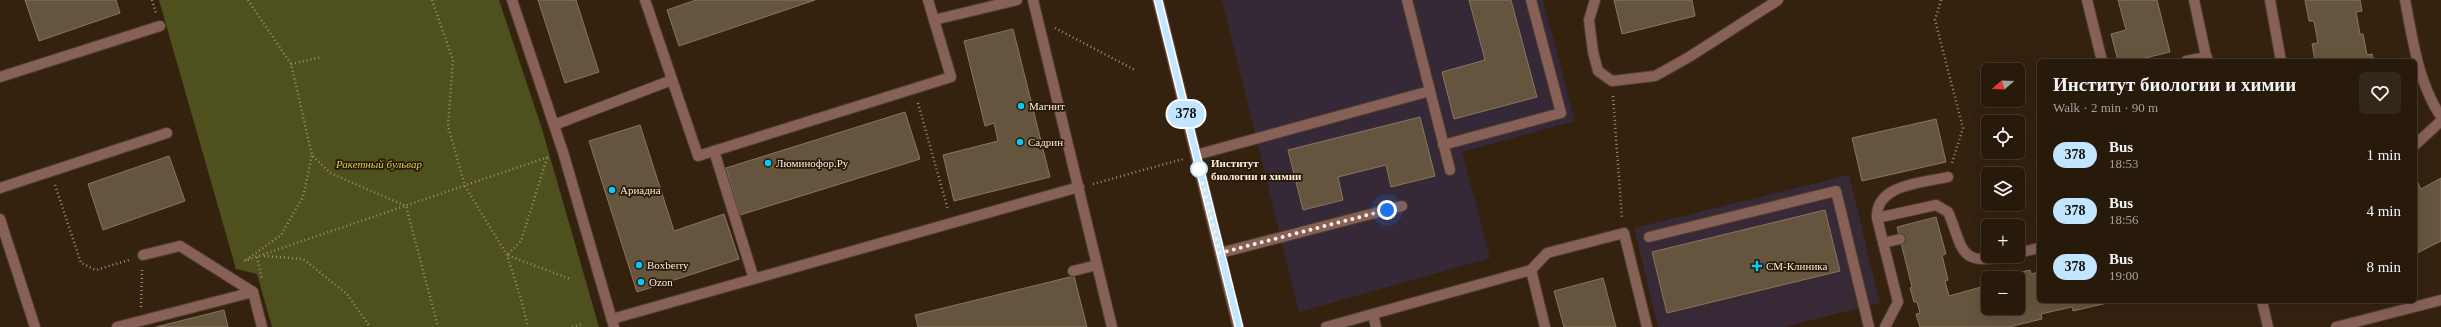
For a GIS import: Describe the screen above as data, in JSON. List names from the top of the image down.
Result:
{
  "parks": ["Ракетный бульвар"],
  "places": {
    "other": [
      "Магнит",
      "Садрин",
      "Люминофор.Ру",
      "Институт биологии и химии",
      "Ариадна",
      "Boxberry",
      "Ozon"
    ],
    "health": ["СМ-Клиника"]
  },
  "lines": ["bus line 378"],
  "north": "left",
  "page": {
    "on_map": "378",
    "heading": ["Институт биологии и химии", "Walk · 2 min · 90 m"],
    "map_buttons": ["+", "−"],
    "list": [
      {
        "mark": "378",
        "name": "Bus",
        "note": "18:53",
        "value": "1 min"
      },
      {
        "mark": "378",
        "name": "Bus",
        "note": "18:56",
        "value": "4 min"
      },
      {
        "mark": "378",
        "name": "Bus",
        "note": "19:00",
        "value": "8 min"
      }
    ]
  }
}
